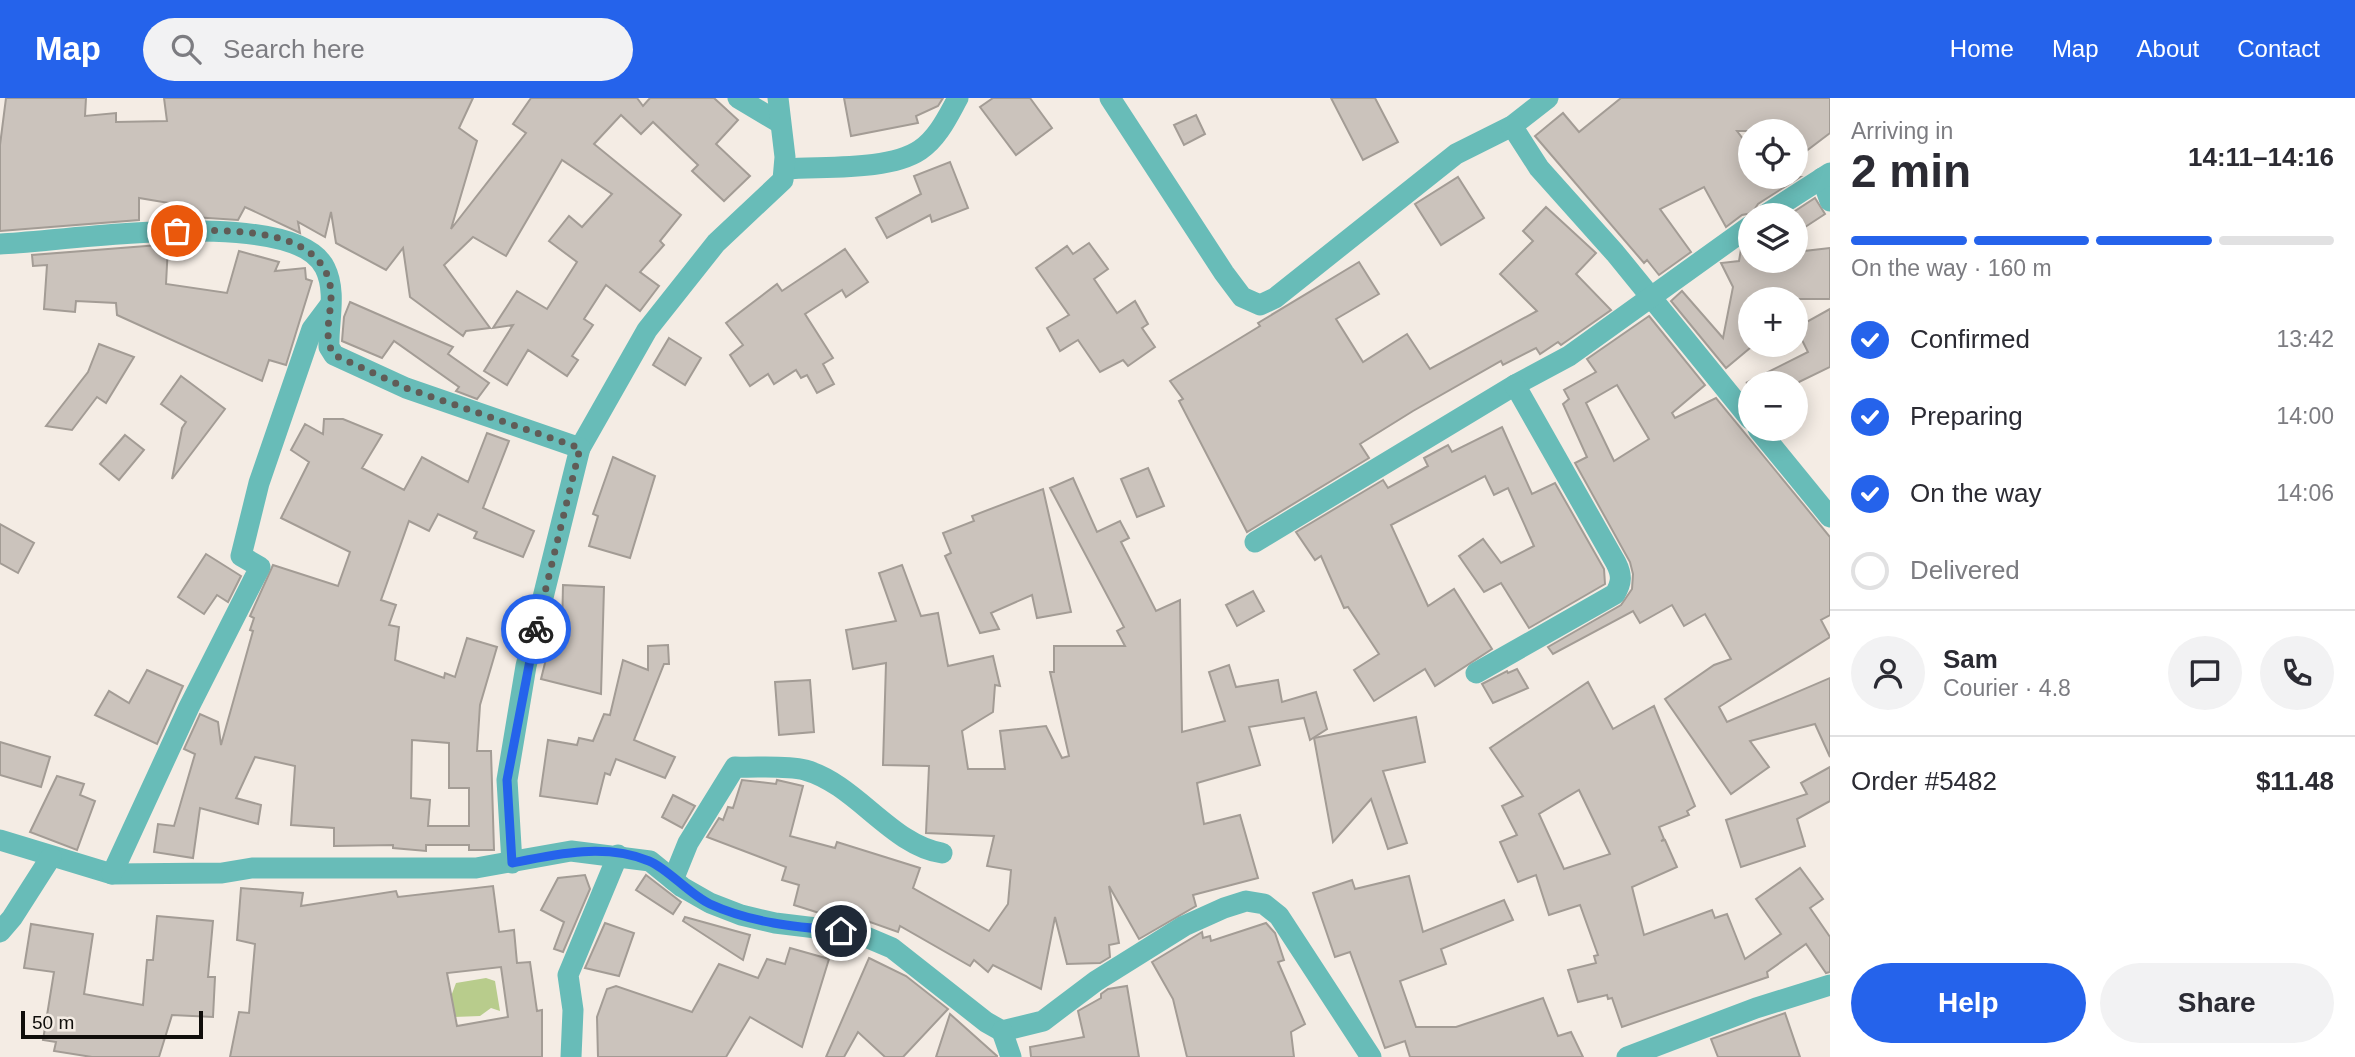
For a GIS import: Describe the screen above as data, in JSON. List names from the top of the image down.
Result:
{
  "scale_bar": "50 m",
  "page": {
    "header": "Map",
    "search": "Search here",
    "nav": [
      "Home",
      "Map",
      "About",
      "Contact"
    ],
    "heading": ["2 min", "Arriving in", "14:11–14:16"],
    "panel": [
      "Sam",
      "Courier · 4.8",
      "Order #5482",
      "$11.48"
    ],
    "map_buttons": ["+", "−"],
    "bar": "On the way · 160 m",
    "list": [
      ["Confirmed", "13:42"],
      ["Preparing", "14:00"],
      ["On the way", "14:06"],
      "Delivered"
    ],
    "buttons": ["Help", "Share"],
    "scale": "50 m"
  }
}
